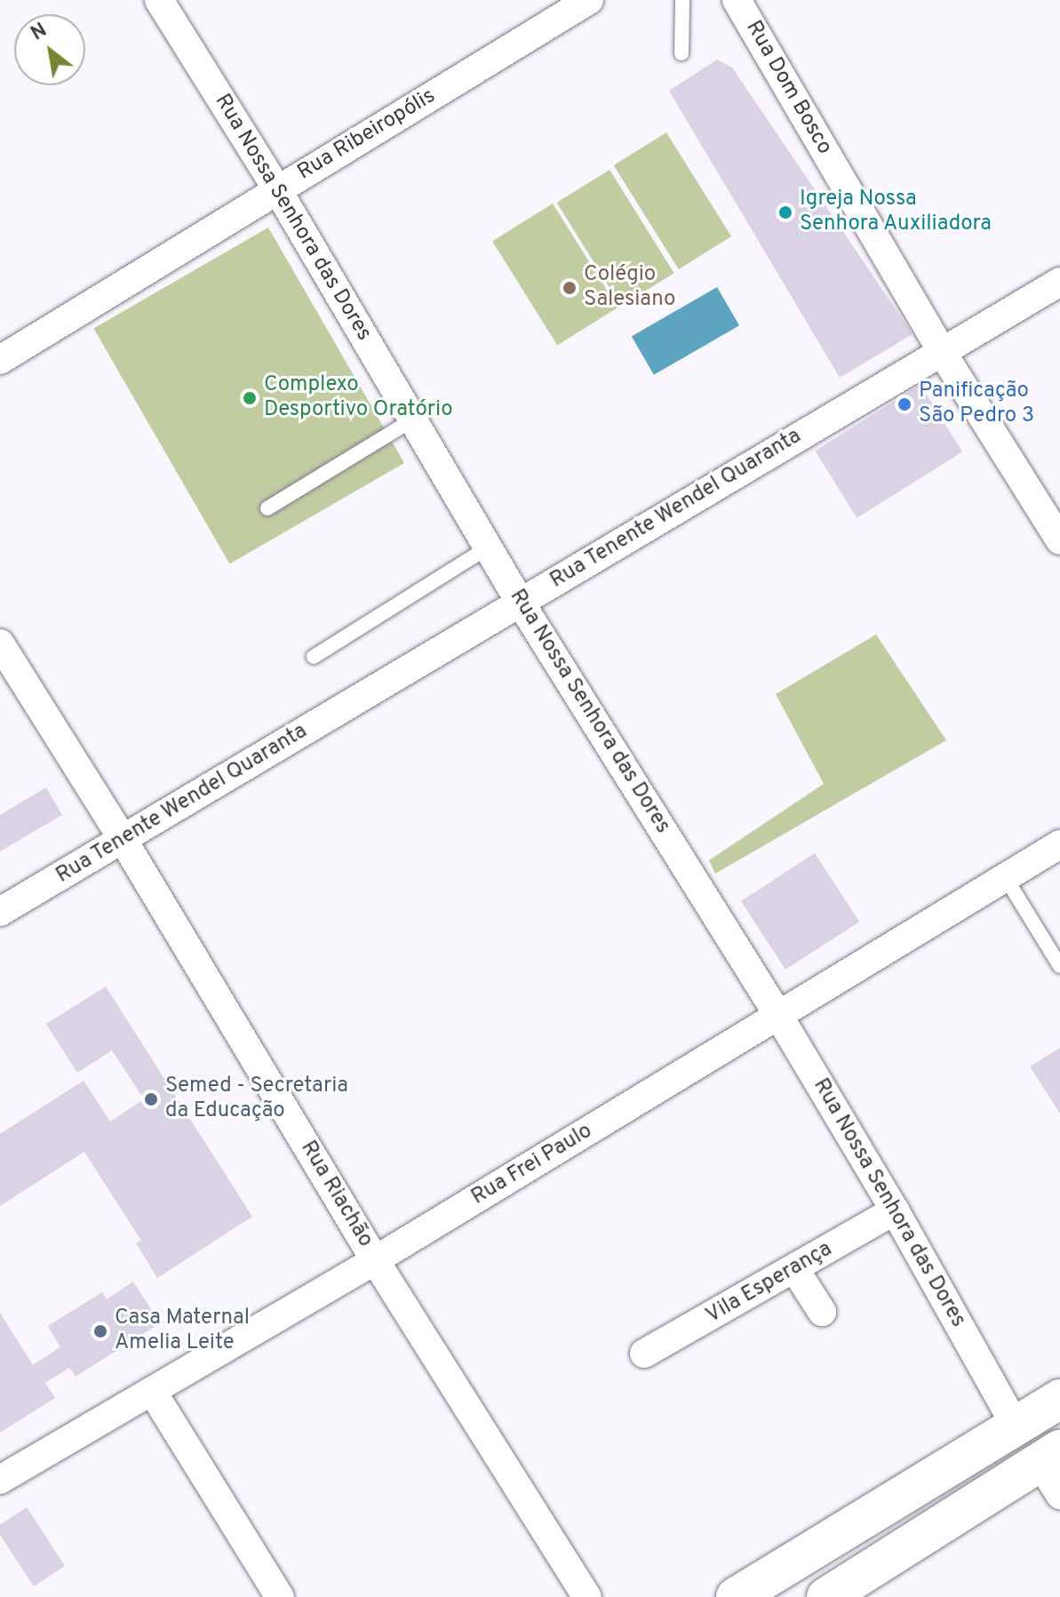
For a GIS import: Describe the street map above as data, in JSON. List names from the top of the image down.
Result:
{
  "streets": {
    "street": [
      "Rua Dom Bosco",
      "Rua Ribeiropólis",
      "Rua Nossa Senhora das Dores",
      "Rua Tenente Wendel Quaranta",
      "Rua Frei Paulo",
      "Rua Riachão",
      "Vila Esperança"
    ]
  },
  "crossings": [
    ["Rua Dom Bosco", "Rua Tenente Wendel Quaranta"],
    ["Rua Ribeiropólis", "Rua Nossa Senhora das Dores"],
    ["Rua Nossa Senhora das Dores", "Rua Tenente Wendel Quaranta"],
    ["Rua Nossa Senhora das Dores", "Rua Frei Paulo"],
    ["Rua Nossa Senhora das Dores", "Vila Esperança"],
    ["Rua Tenente Wendel Quaranta", "Rua Riachão"],
    ["Rua Frei Paulo", "Rua Riachão"]
  ],
  "places": [
    "Igreja Nossa Senhora Auxiliadora",
    "Colégio Salesiano",
    "Complexo Desportivo Oratório",
    "Panificação São Pedro 3",
    "Semed - Secretaria da Educação",
    "Casa Maternal Amelia Leite"
  ],
  "north": "top left"
}
